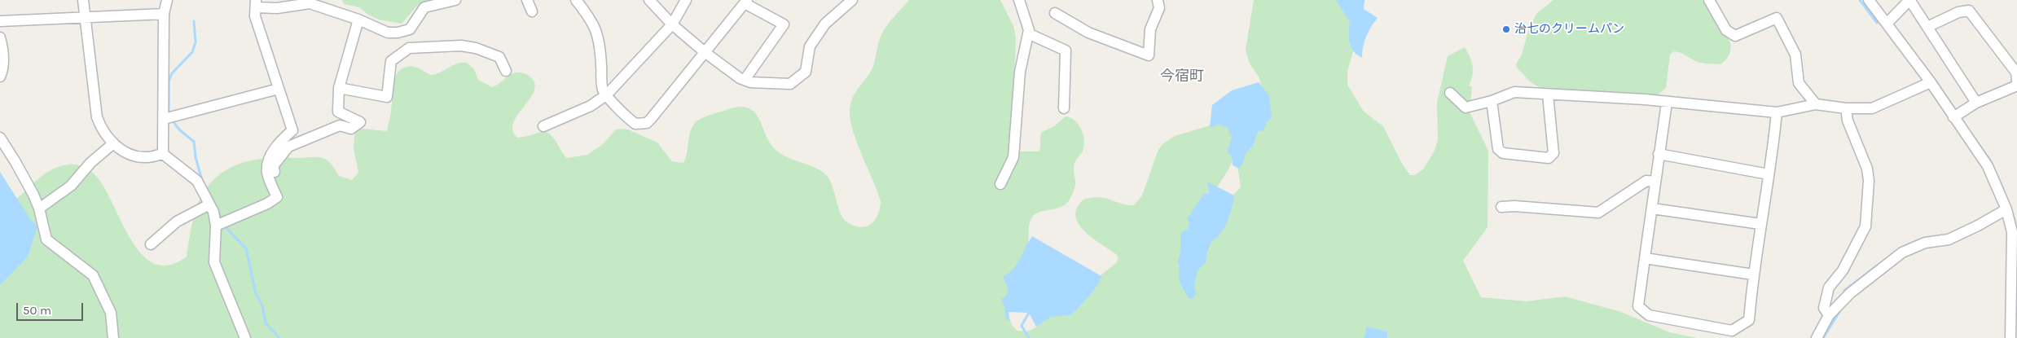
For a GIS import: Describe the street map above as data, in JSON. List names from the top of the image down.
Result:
{
  "districts": ["今宿町"],
  "places": ["治七のクリームパン"],
  "scale_bar": "50 m"
}
